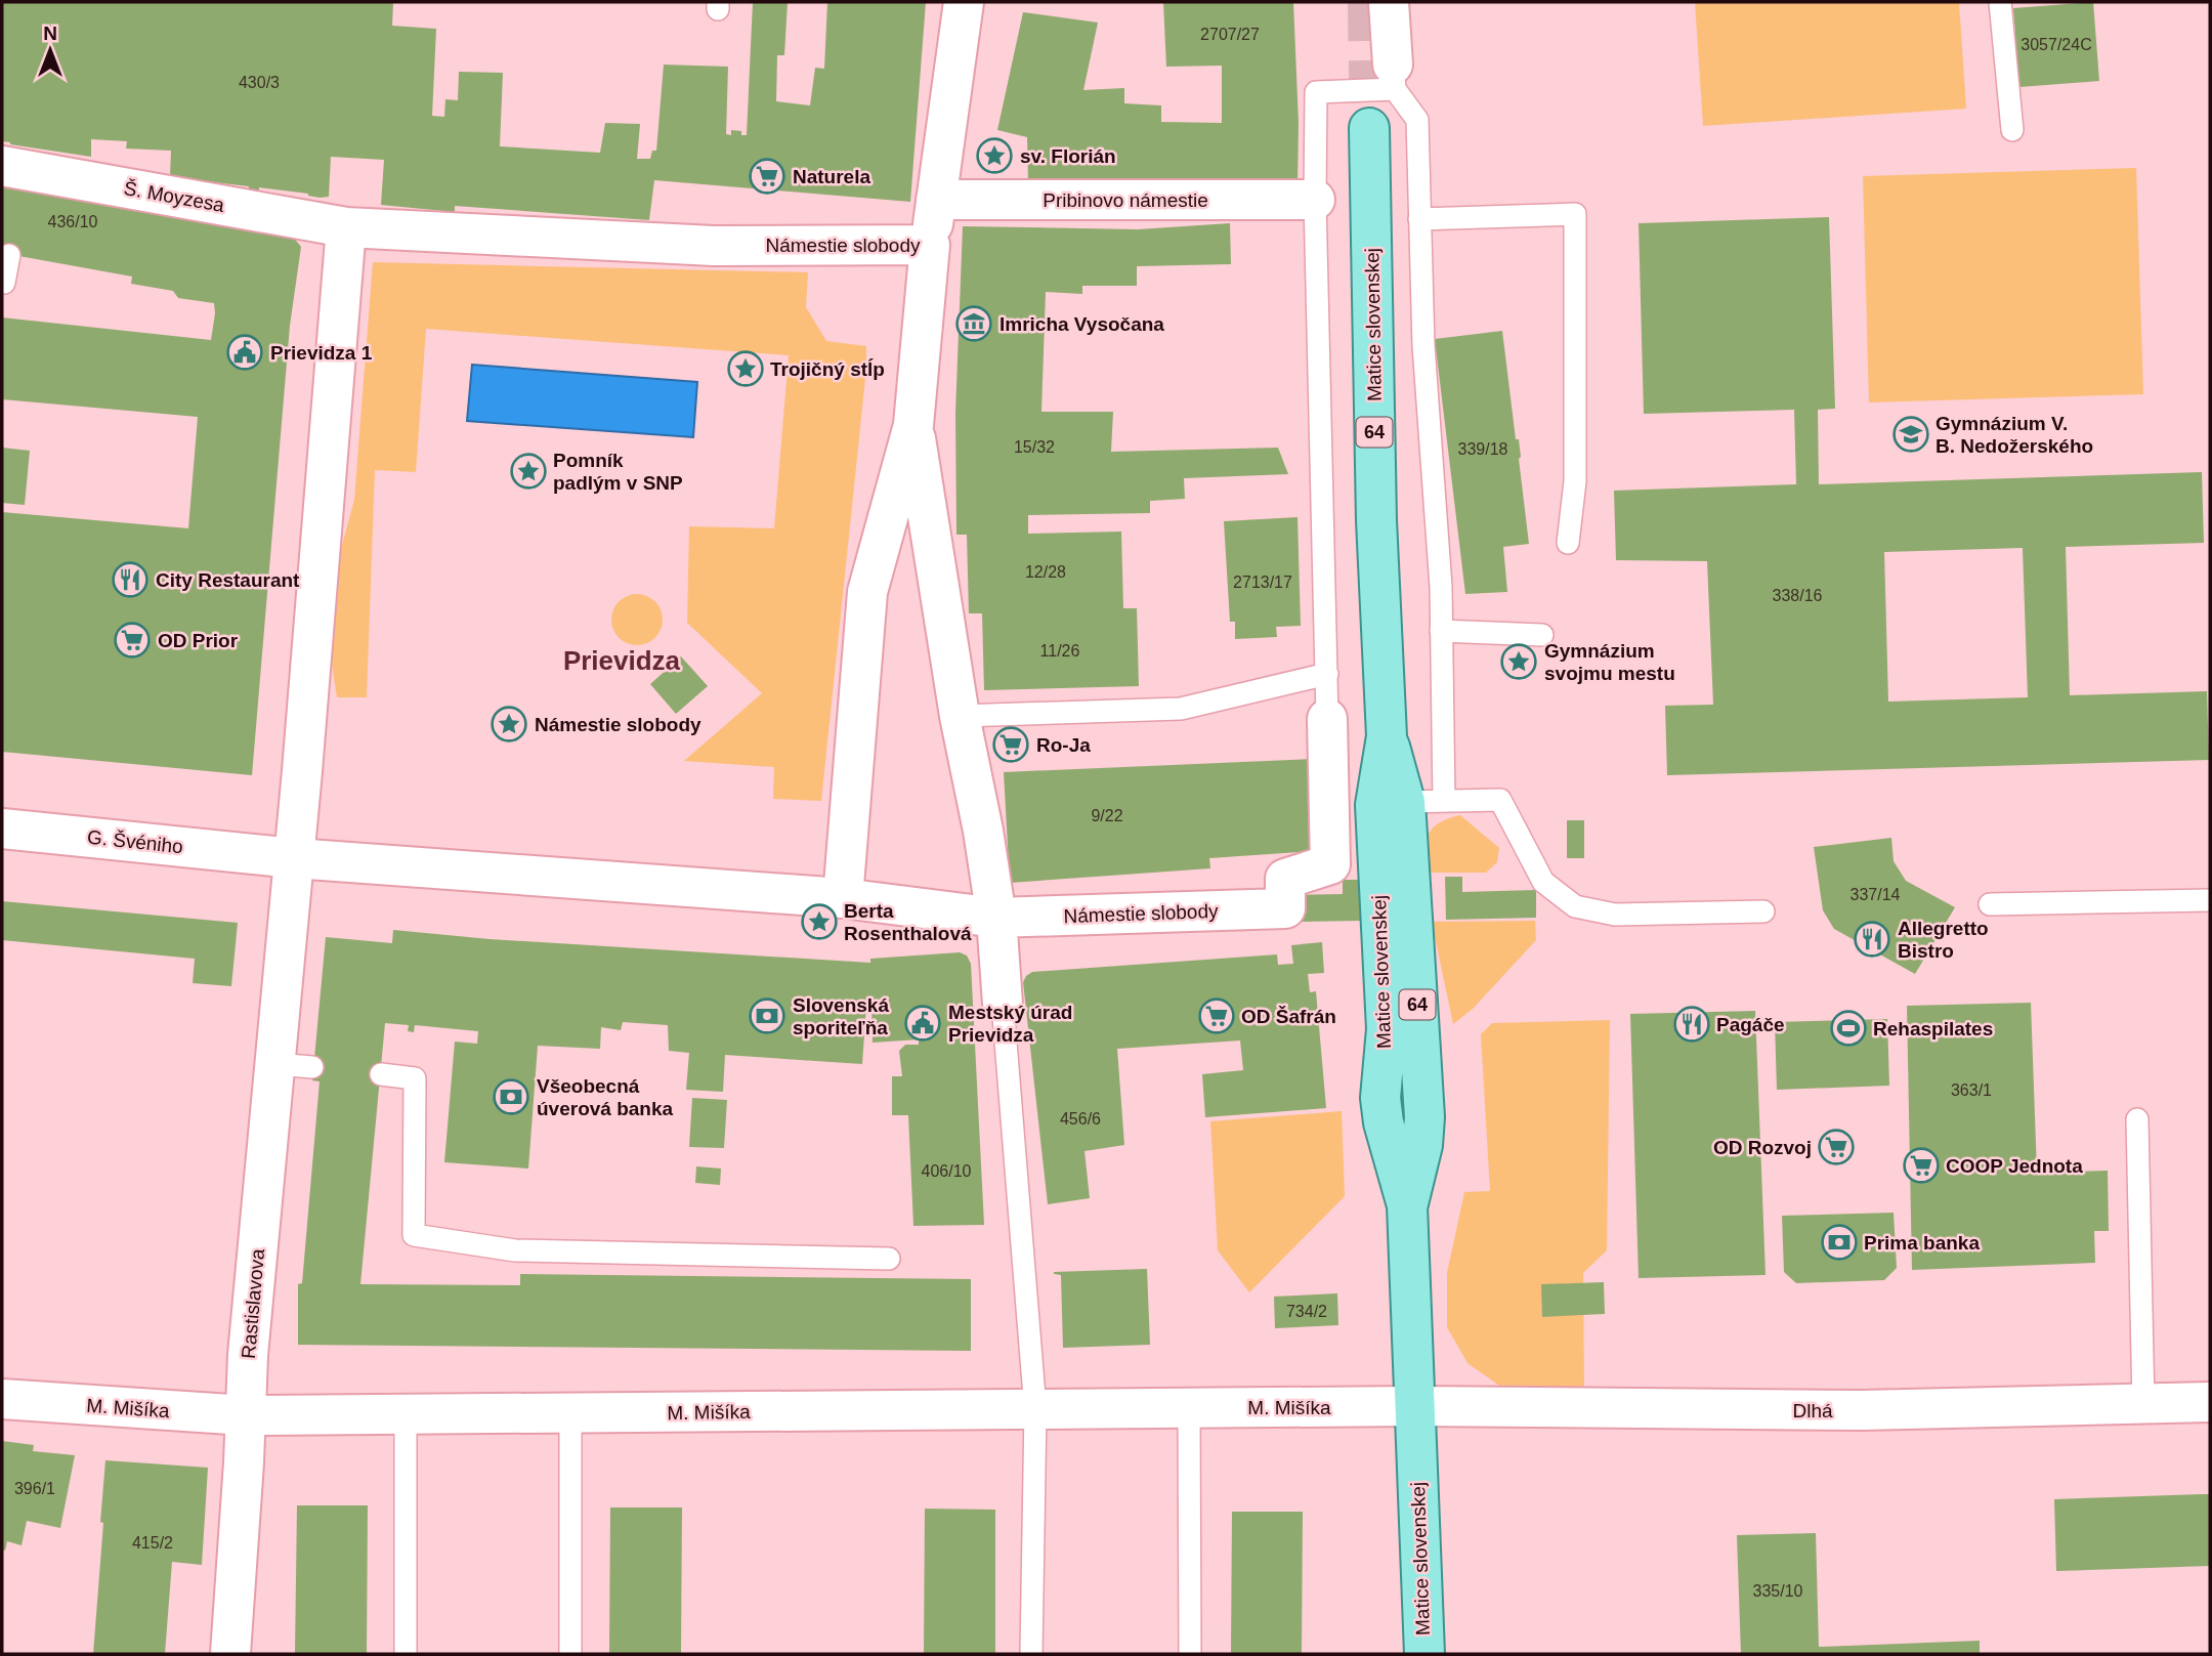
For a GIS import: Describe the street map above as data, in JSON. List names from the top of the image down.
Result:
{
  "streets": {
    "main road": ["Matice slovenskej", "64"],
    "street": [
      "Š. Moyzesa",
      "Pribinovo námestie",
      "Námestie slobody",
      "G. Švéniho",
      "Rastislavova",
      "M. Mišíka",
      "Dlhá"
    ]
  },
  "crossings": [
    ["Š. Moyzesa", "Námestie slobody"],
    ["Námestie slobody", "G. Švéniho"],
    ["Námestie slobody", "Rastislavova"],
    ["Matice slovenskej", "M. Mišíka"],
    ["Matice slovenskej", "Dlhá"],
    ["G. Švéniho", "Rastislavova"],
    ["Rastislavova", "M. Mišíka"],
    ["M. Mišíka", "Dlhá"]
  ],
  "districts": ["Prievidza"],
  "places": {
    "place": [
      "sv. Florián",
      "Trojičný stĺp",
      "Pomník padlým v SNP",
      "Gymnázium svojmu mestu",
      "Námestie slobody",
      "Berta Rosenthalová"
    ],
    "supermarket": [
      "Naturela",
      "OD Prior",
      "Ro-Ja",
      "OD Šafrán",
      "OD Rozvoj",
      "COOP Jednota"
    ],
    "museum": ["Imricha Vysočana"],
    "public building": ["Prievidza 1", "Mestský úrad Prievidza"],
    "school or university": ["Gymnázium V. B. Nedožerského"],
    "restaurant": ["City Restaurant", "Allegretto Bistro", "Pagáče"],
    "bank": ["Slovenská sporiteľňa", "Všeobecná úverová banka", "Prima banka"],
    "sports": ["Rehaspilates"]
  },
  "house_numbers": [
    "2707/27",
    "3057/24C",
    "430/3",
    "436/10",
    "15/32",
    "339/18",
    "12/28",
    "2713/17",
    "338/16",
    "11/26",
    "9/22",
    "337/14",
    "363/1",
    "456/6",
    "406/10",
    "734/2",
    "396/1",
    "415/2",
    "335/10"
  ],
  "north": "top"
}
